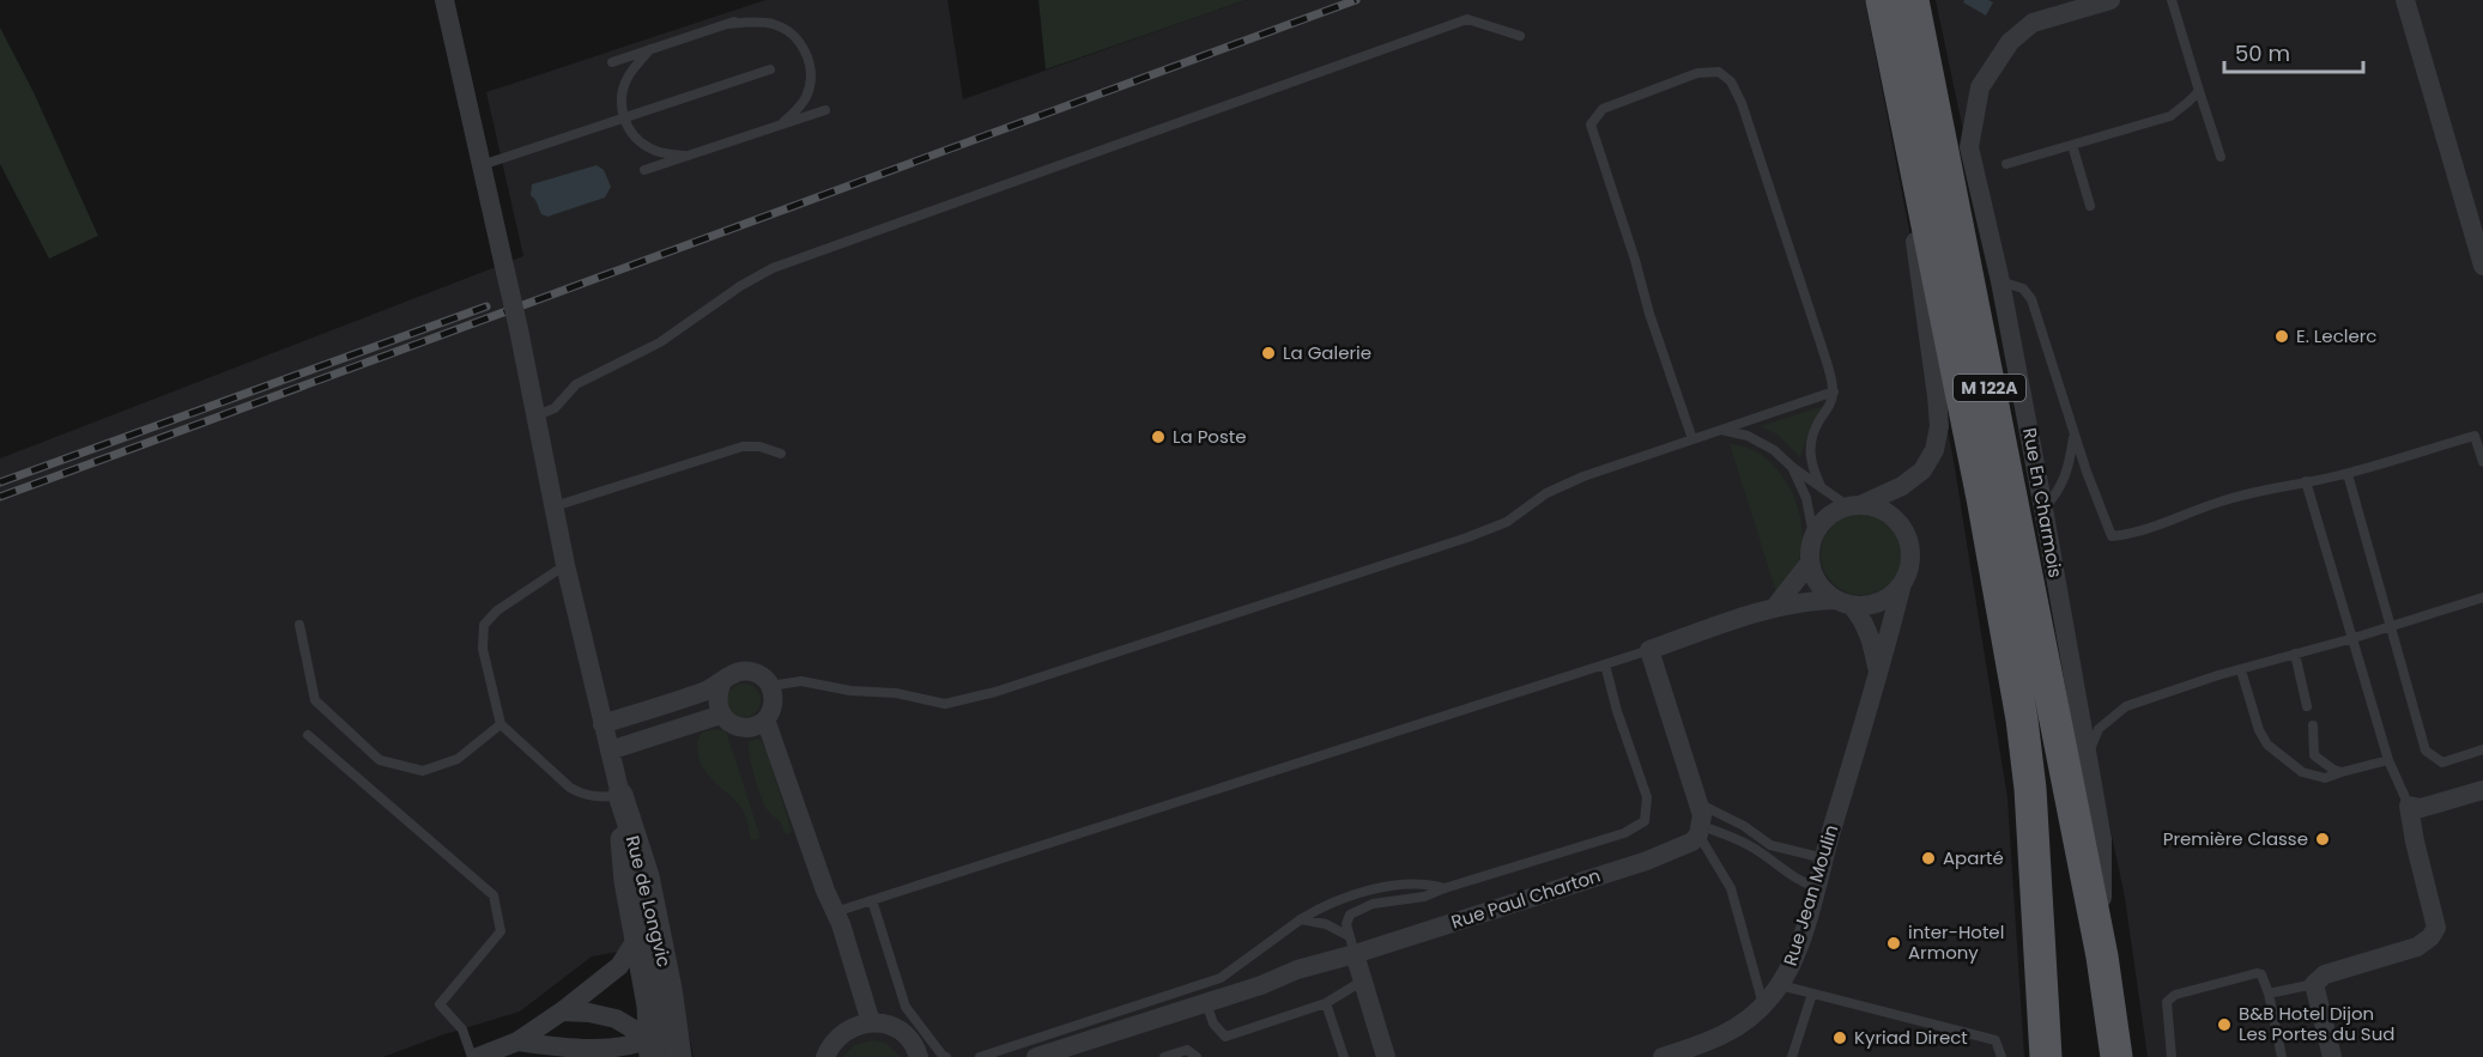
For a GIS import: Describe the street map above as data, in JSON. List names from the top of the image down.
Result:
{
  "streets": {
    "main road": ["M 122A"],
    "street": [
      "Rue En Charmois",
      "Rue Jean Moulin",
      "Rue Paul Charton",
      "Rue de Longvic"
    ]
  },
  "crossings": [
    ["M 122A", "Rue En Charmois"]
  ],
  "places": [
    "E. Leclerc",
    "La Galerie",
    "La Poste",
    "Première Classe",
    "Aparté",
    "inter-Hotel Armony",
    "B&B Hotel Dijon Les Portes du Sud",
    "Kyriad Direct"
  ],
  "scale_bar": "50 m"
}
